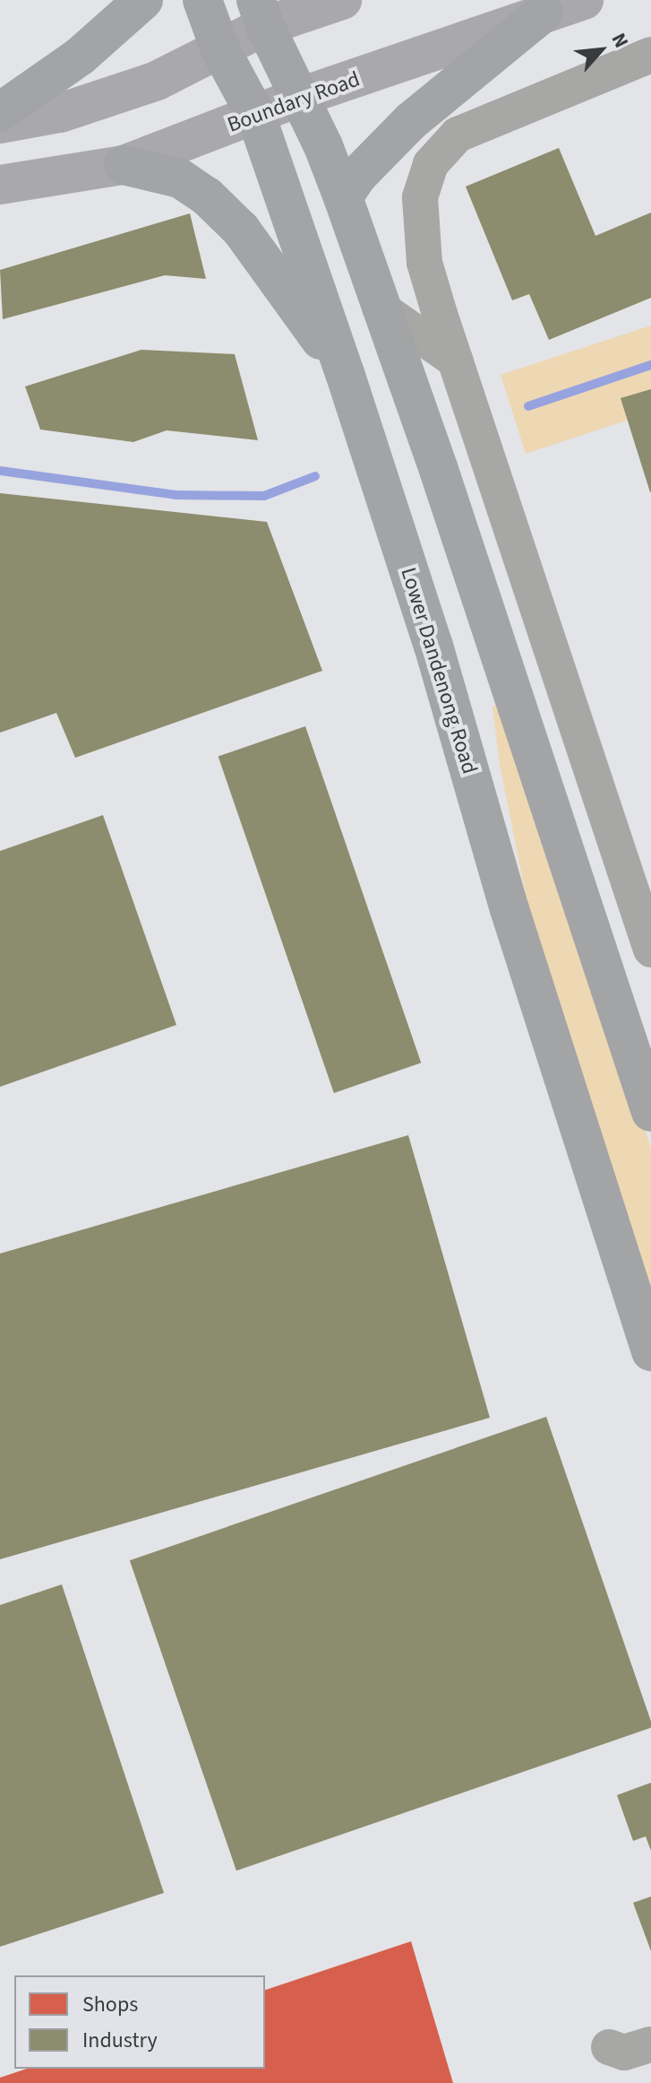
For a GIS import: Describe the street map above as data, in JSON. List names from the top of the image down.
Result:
{
  "streets": {
    "highway": ["Lower Dandenong Road"],
    "main road": ["Boundary Road"]
  },
  "crossings": [
    ["Boundary Road", "Lower Dandenong Road"]
  ],
  "legend": ["Shops", "Industry"],
  "north": "top right"
}
